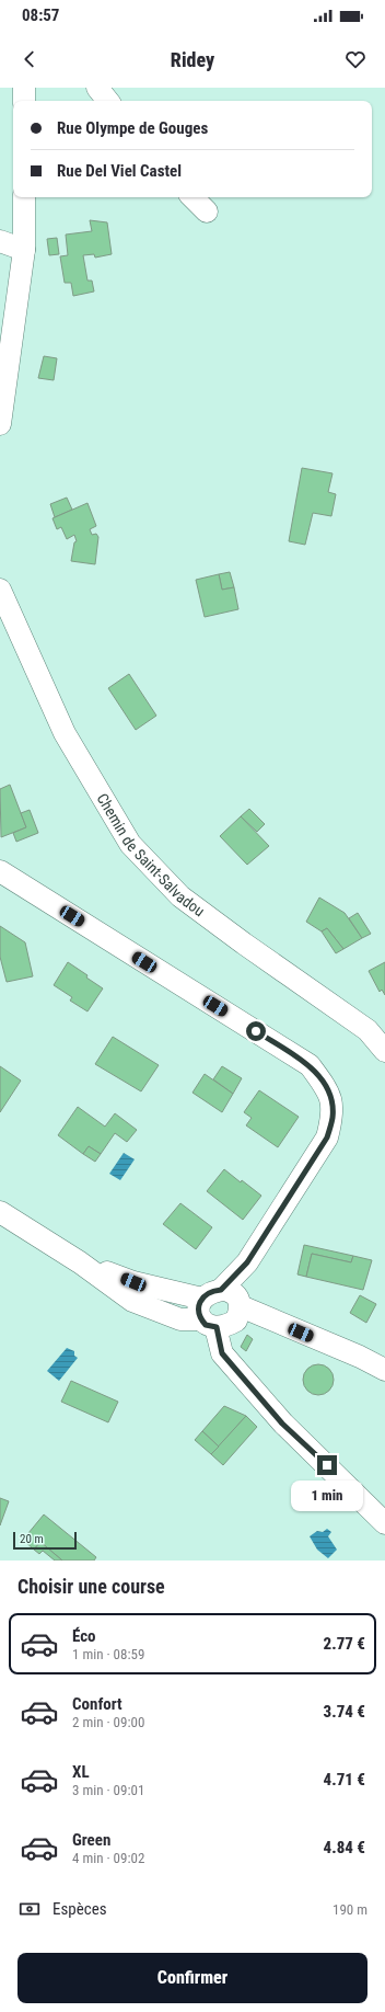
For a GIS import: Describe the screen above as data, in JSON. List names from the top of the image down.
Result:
{
  "streets": {
    "street": ["Chemin de Saint-Salvadou"]
  },
  "scale_bar": "20 m",
  "page": {
    "status": "08:57",
    "header": "Ridey",
    "banner": ["Rue Olympe de Gouges", "Rue Del Viel Castel"],
    "bubble": "1 min",
    "scale": "20 m",
    "heading": "Choisir une course",
    "list": [
      {
        "name": "Éco",
        "note": "1 min · 08:59",
        "value": "2.77 €"
      },
      {
        "name": "Confort",
        "note": "2 min · 09:00",
        "value": "3.74 €"
      },
      {
        "name": "XL",
        "note": "3 min · 09:01",
        "value": "4.71 €"
      },
      {
        "name": "Green",
        "note": "4 min · 09:02",
        "value": "4.84 €"
      }
    ],
    "pay": ["Espèces", "190 m"],
    "buttons": "Confirmer"
  }
}
